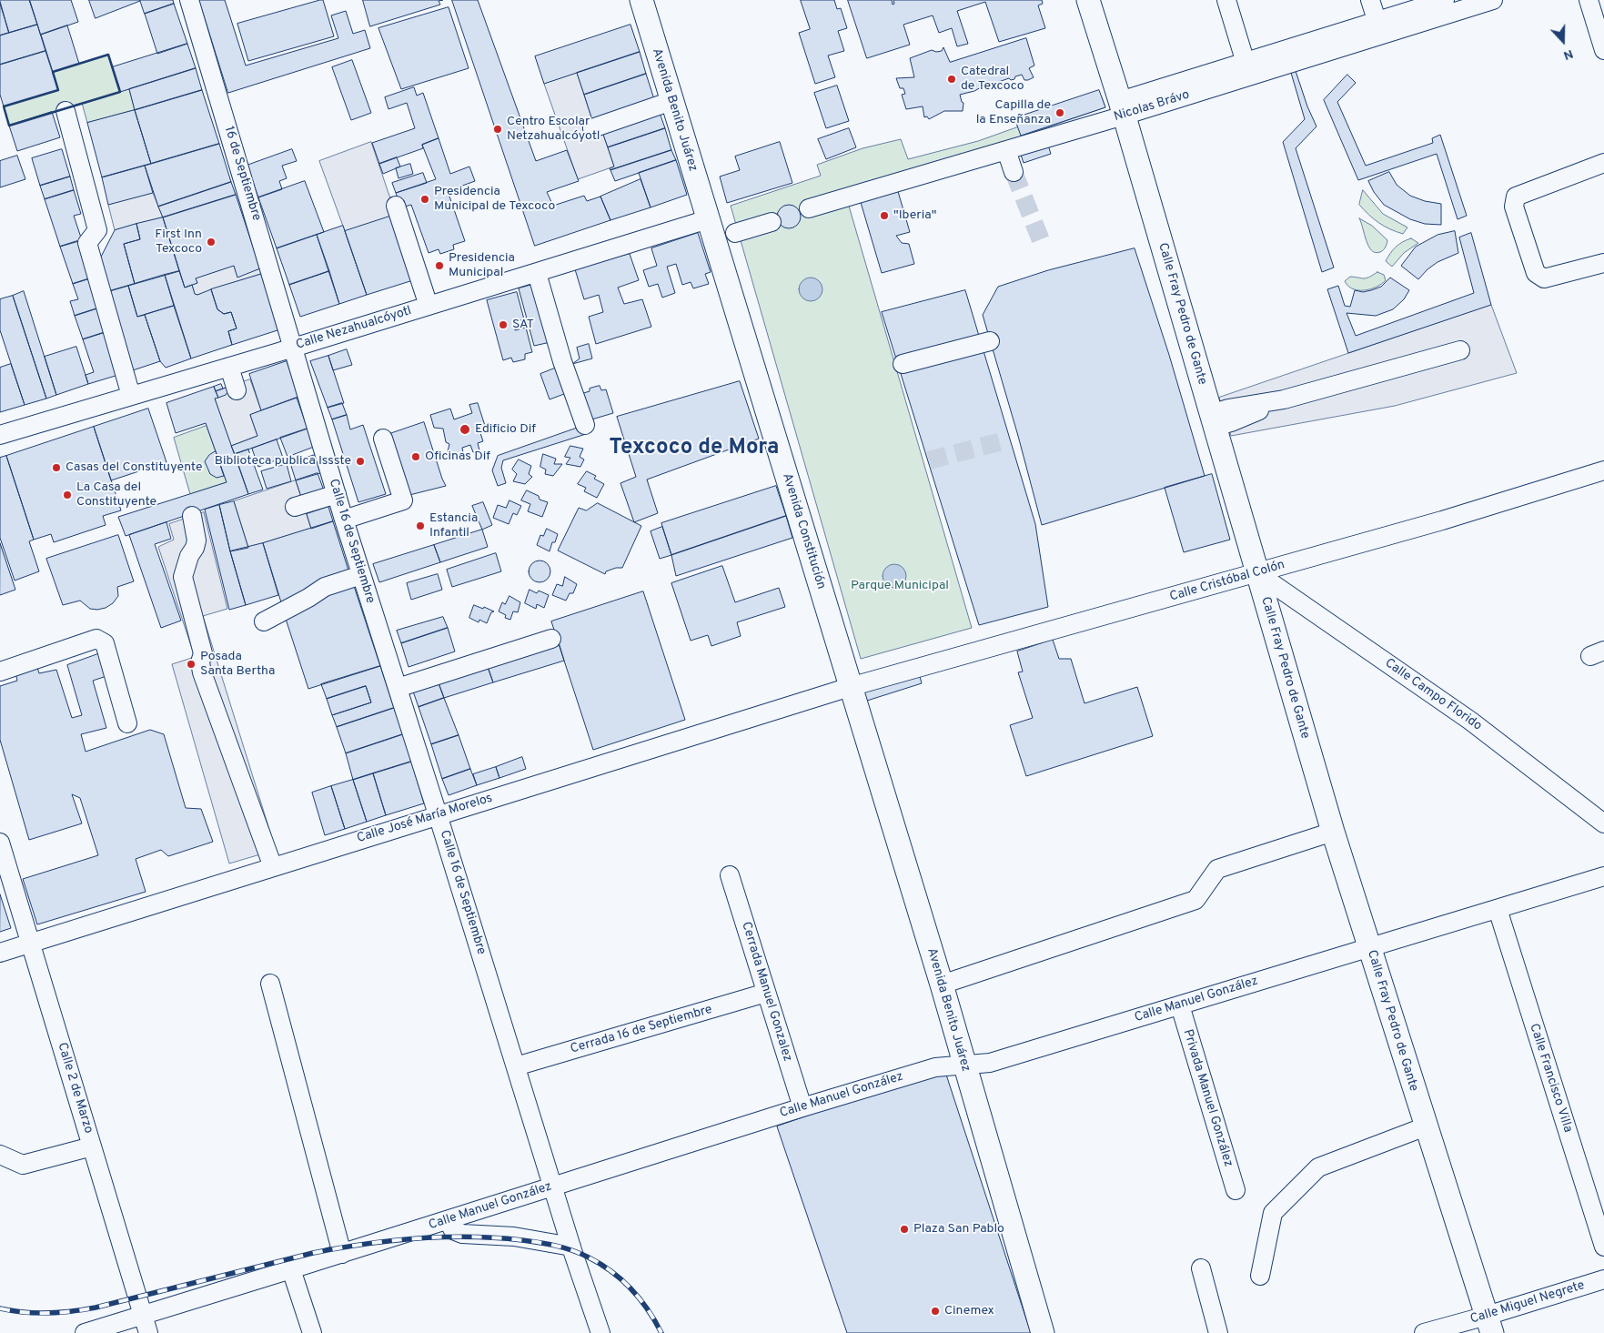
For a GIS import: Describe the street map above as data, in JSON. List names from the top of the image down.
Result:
{
  "streets": {
    "main road": ["Avenida Benito Juárez", "Calle Fray Pedro de Gante", "Avenida Constitución"],
    "street": [
      "Nicolas Brávo",
      "16 de Septiembre",
      "Calle Nezahualcóyotl",
      "Calle 16 de Septiembre",
      "Calle Cristóbal Colón",
      "Calle Campo Florido",
      "Calle José María Morelos",
      "Cerrada Manuel Gonzalez",
      "Calle Manuel González",
      "Cerrada 16 de Septiembre",
      "Calle Francisco Villa",
      "Calle 2 de Marzo",
      "Privada Manuel González",
      "Calle Miguel Negrete"
    ]
  },
  "crossings": [
    ["Nicolas Brávo", "Calle Fray Pedro de Gante"],
    ["Avenida Benito Juárez", "Calle Nezahualcóyotl"],
    ["Avenida Benito Juárez", "Avenida Constitución"],
    ["Avenida Benito Juárez", "Calle Cristóbal Colón"],
    ["Avenida Benito Juárez", "Calle José María Morelos"],
    ["Avenida Benito Juárez", "Calle Manuel González"],
    ["16 de Septiembre", "Calle Nezahualcóyotl"],
    ["16 de Septiembre", "Calle 16 de Septiembre"],
    ["Calle Fray Pedro de Gante", "Calle Cristóbal Colón"],
    ["Calle Fray Pedro de Gante", "Calle Campo Florido"],
    ["Calle Fray Pedro de Gante", "Calle Manuel González"],
    ["Calle Fray Pedro de Gante", "Calle Miguel Negrete"],
    ["Calle Nezahualcóyotl", "Avenida Constitución"],
    ["Calle Nezahualcóyotl", "Calle 16 de Septiembre"],
    ["Avenida Constitución", "Calle Cristóbal Colón"],
    ["Avenida Constitución", "Calle José María Morelos"],
    ["Calle 16 de Septiembre", "Calle José María Morelos"],
    ["Calle 16 de Septiembre", "Calle Manuel González"],
    ["Calle 16 de Septiembre", "Cerrada 16 de Septiembre"],
    ["Calle Cristóbal Colón", "Calle Campo Florido"],
    ["Calle Cristóbal Colón", "Calle José María Morelos"],
    ["Calle José María Morelos", "Calle 2 de Marzo"],
    ["Cerrada Manuel Gonzalez", "Calle Manuel González"],
    ["Cerrada Manuel Gonzalez", "Cerrada 16 de Septiembre"],
    ["Calle Manuel González", "Calle Francisco Villa"],
    ["Calle Manuel González", "Calle 2 de Marzo"],
    ["Calle Manuel González", "Privada Manuel González"]
  ],
  "districts": ["Texcoco de Mora"],
  "parks": ["Parque Municipal"],
  "places": [
    "Catedral de Texcoco",
    "Capilla de la Enseñanza",
    "Centro Escolar Netzahualcóyotl",
    "Presidencia Municipal de Texcoco",
    "\"Iberia\"",
    "First Inn Texcoco",
    "Presidencia Municipal",
    "SAT",
    "Edificio Dif",
    "Oficinas Dif",
    "Biblioteca publica Issste",
    "Casas del Constituyente",
    "La Casa del Constituyente",
    "Estancia Infantil",
    "Posada Santa Bertha",
    "Plaza San Pablo",
    "Cinemex"
  ],
  "north": "bottom"
}
